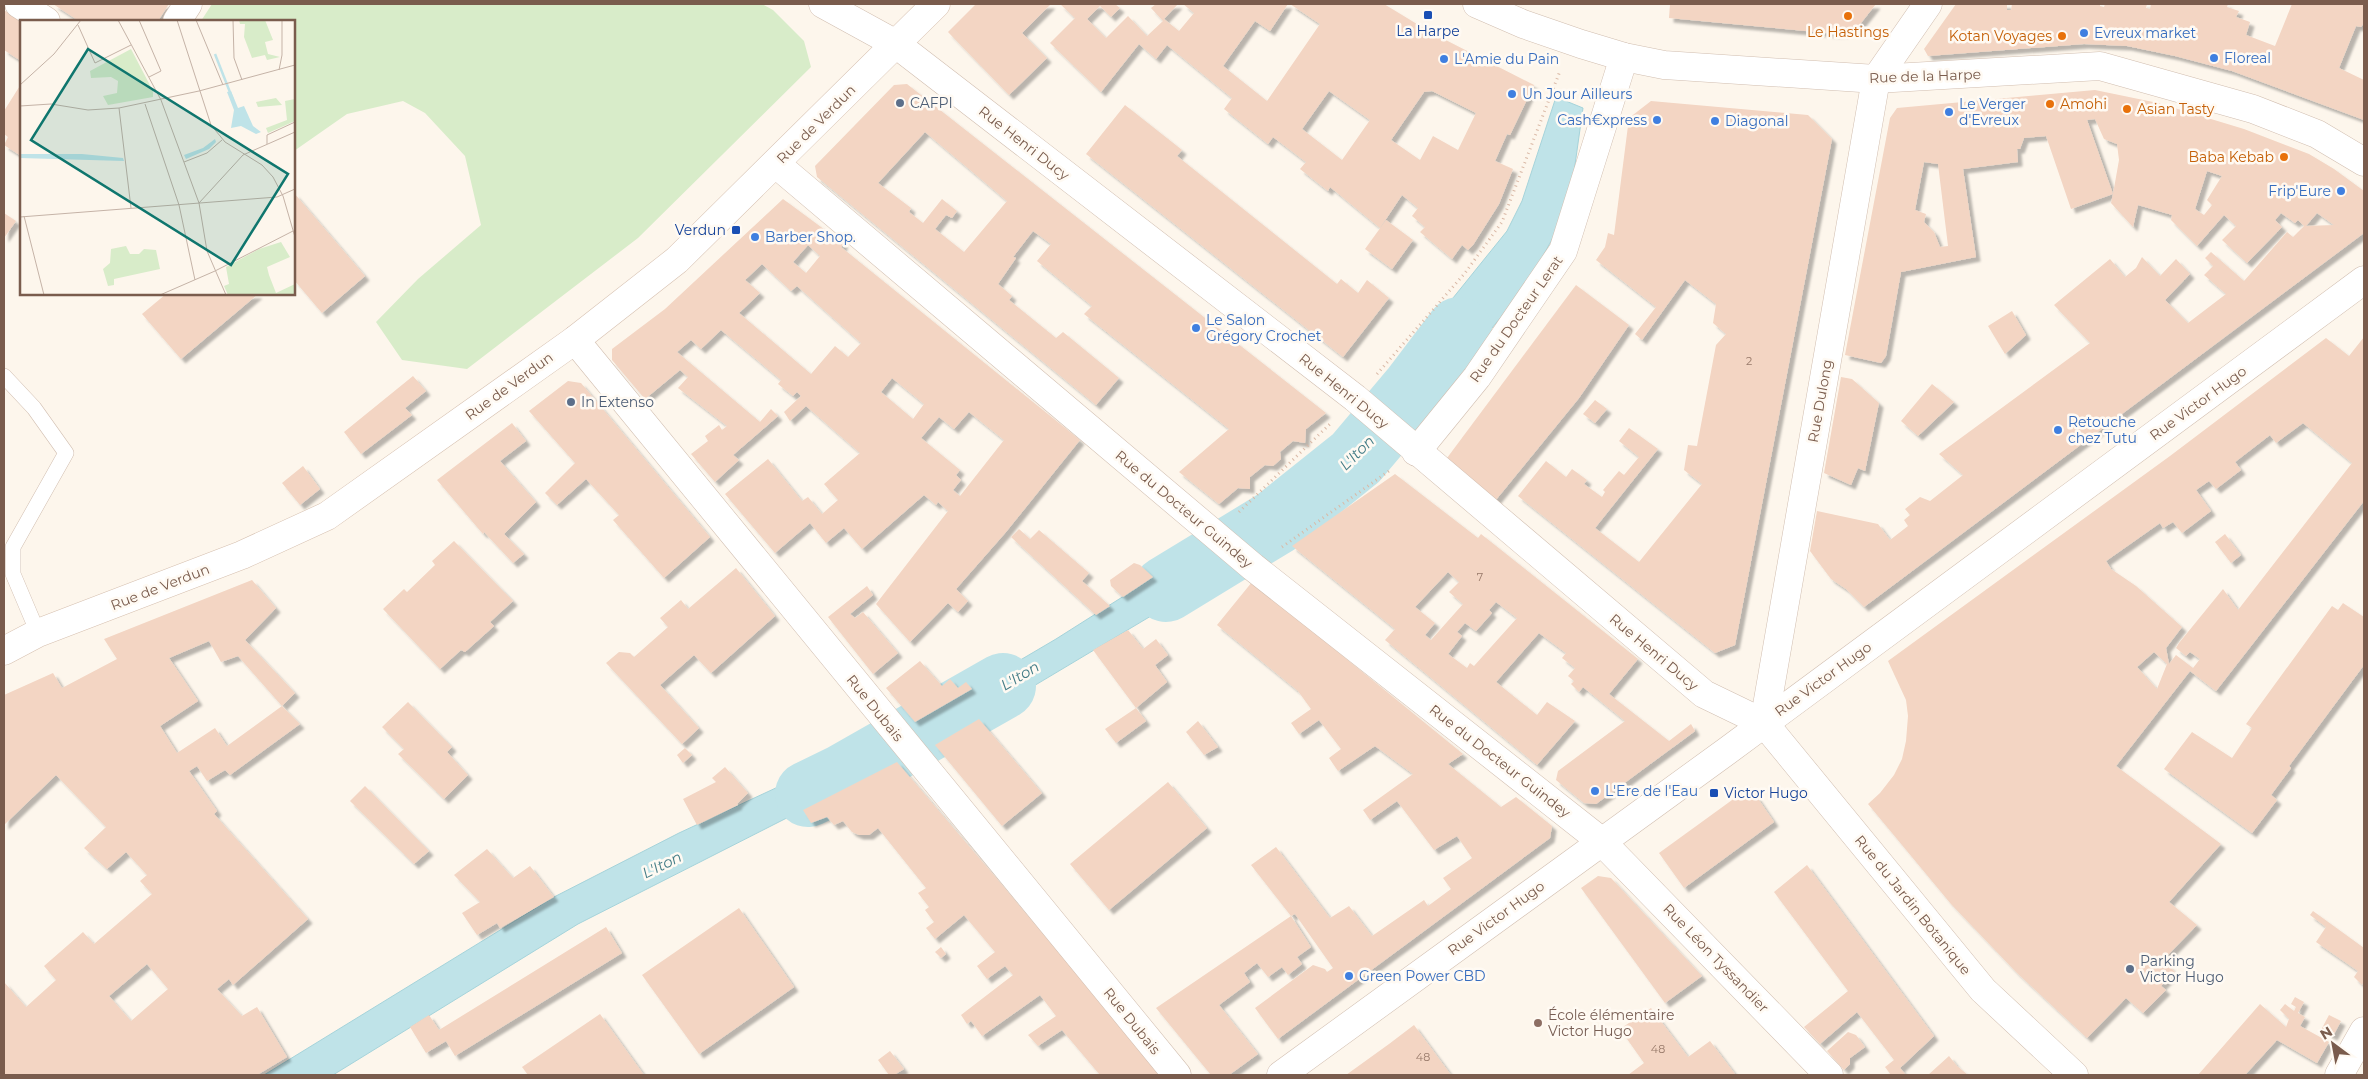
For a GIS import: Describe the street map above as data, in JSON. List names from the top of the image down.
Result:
{
  "streets": {
    "street": [
      "Rue de la Harpe",
      "Rue de Verdun",
      "Rue Henri Ducy",
      "Rue du Docteur Lerat",
      "Rue Dulong",
      "Rue Victor Hugo",
      "Rue du Docteur Guindey",
      "Rue Dubais",
      "Rue du Jardin Botanique",
      "Rue Léon Tyssandier"
    ]
  },
  "crossings": [
    ["Rue de la Harpe", "Rue du Docteur Lerat"],
    ["Rue de la Harpe", "Rue Dulong"],
    ["Rue de Verdun", "Rue Henri Ducy"],
    ["Rue de Verdun", "Rue du Docteur Guindey"],
    ["Rue de Verdun", "Rue Dubais"],
    ["Rue Henri Ducy", "Rue du Docteur Lerat"],
    ["Rue Henri Ducy", "Rue Dulong"],
    ["Rue Henri Ducy", "Rue Victor Hugo"],
    ["Rue Henri Ducy", "Rue du Jardin Botanique"],
    ["Rue Dulong", "Rue Victor Hugo"],
    ["Rue Dulong", "Rue du Jardin Botanique"],
    ["Rue Victor Hugo", "Rue du Docteur Guindey"],
    ["Rue Victor Hugo", "Rue du Jardin Botanique"],
    ["Rue Victor Hugo", "Rue Léon Tyssandier"],
    ["Rue du Docteur Guindey", "Rue Léon Tyssandier"]
  ],
  "water": ["L'Iton"],
  "places": {
    "transit": ["La Harpe", "Verdun", "Victor Hugo"],
    "other": [
      "Le Hastings",
      "Evreux market",
      "Kotan Voyages",
      "Floreal",
      "L'Amie du Pain",
      "Un Jour Ailleurs",
      "CAFPI",
      "Amohi",
      "Asian Tasty",
      "Le Verger d'Evreux",
      "Cash€xpress",
      "Diagonal",
      "Baba Kebab",
      "Frip'Eure",
      "Barber Shop.",
      "Le Salon Grégory Crochet",
      "In Extenso",
      "Retouche chez Tutu",
      "L'Ere de l'Eau",
      "Parking Victor Hugo",
      "Green Power CBD",
      "École élémentaire Victor Hugo"
    ]
  },
  "house_numbers": [
    "2",
    "7",
    "48",
    "48"
  ],
  "north": "top left"
}
